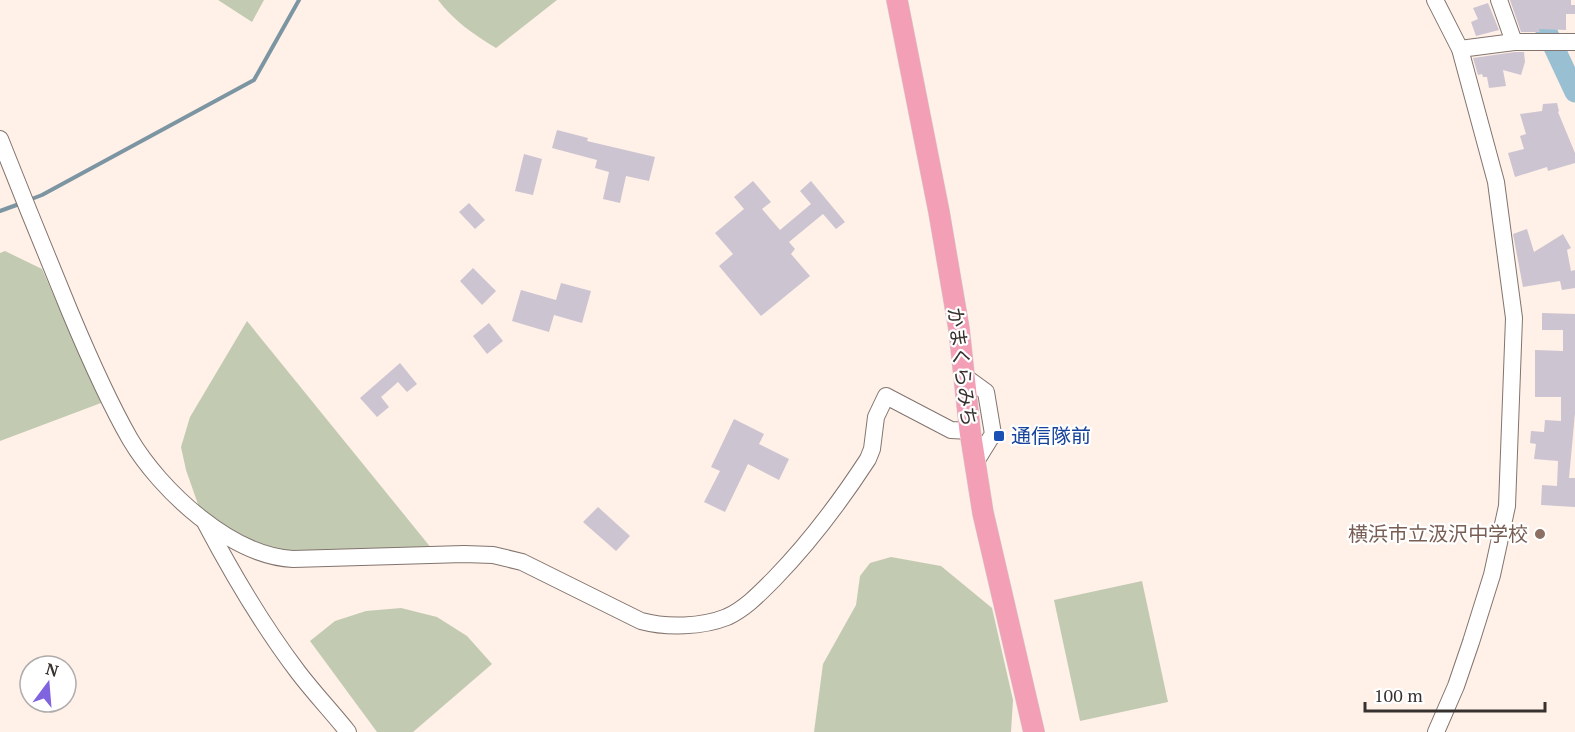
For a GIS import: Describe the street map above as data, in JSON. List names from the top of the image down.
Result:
{
  "streets": {
    "main road": ["かまくらみち"]
  },
  "places": {
    "transit": ["通信隊前"],
    "other": ["横浜市立汲沢中学校"]
  },
  "scale_bar": "100 m",
  "north": "top"
}
